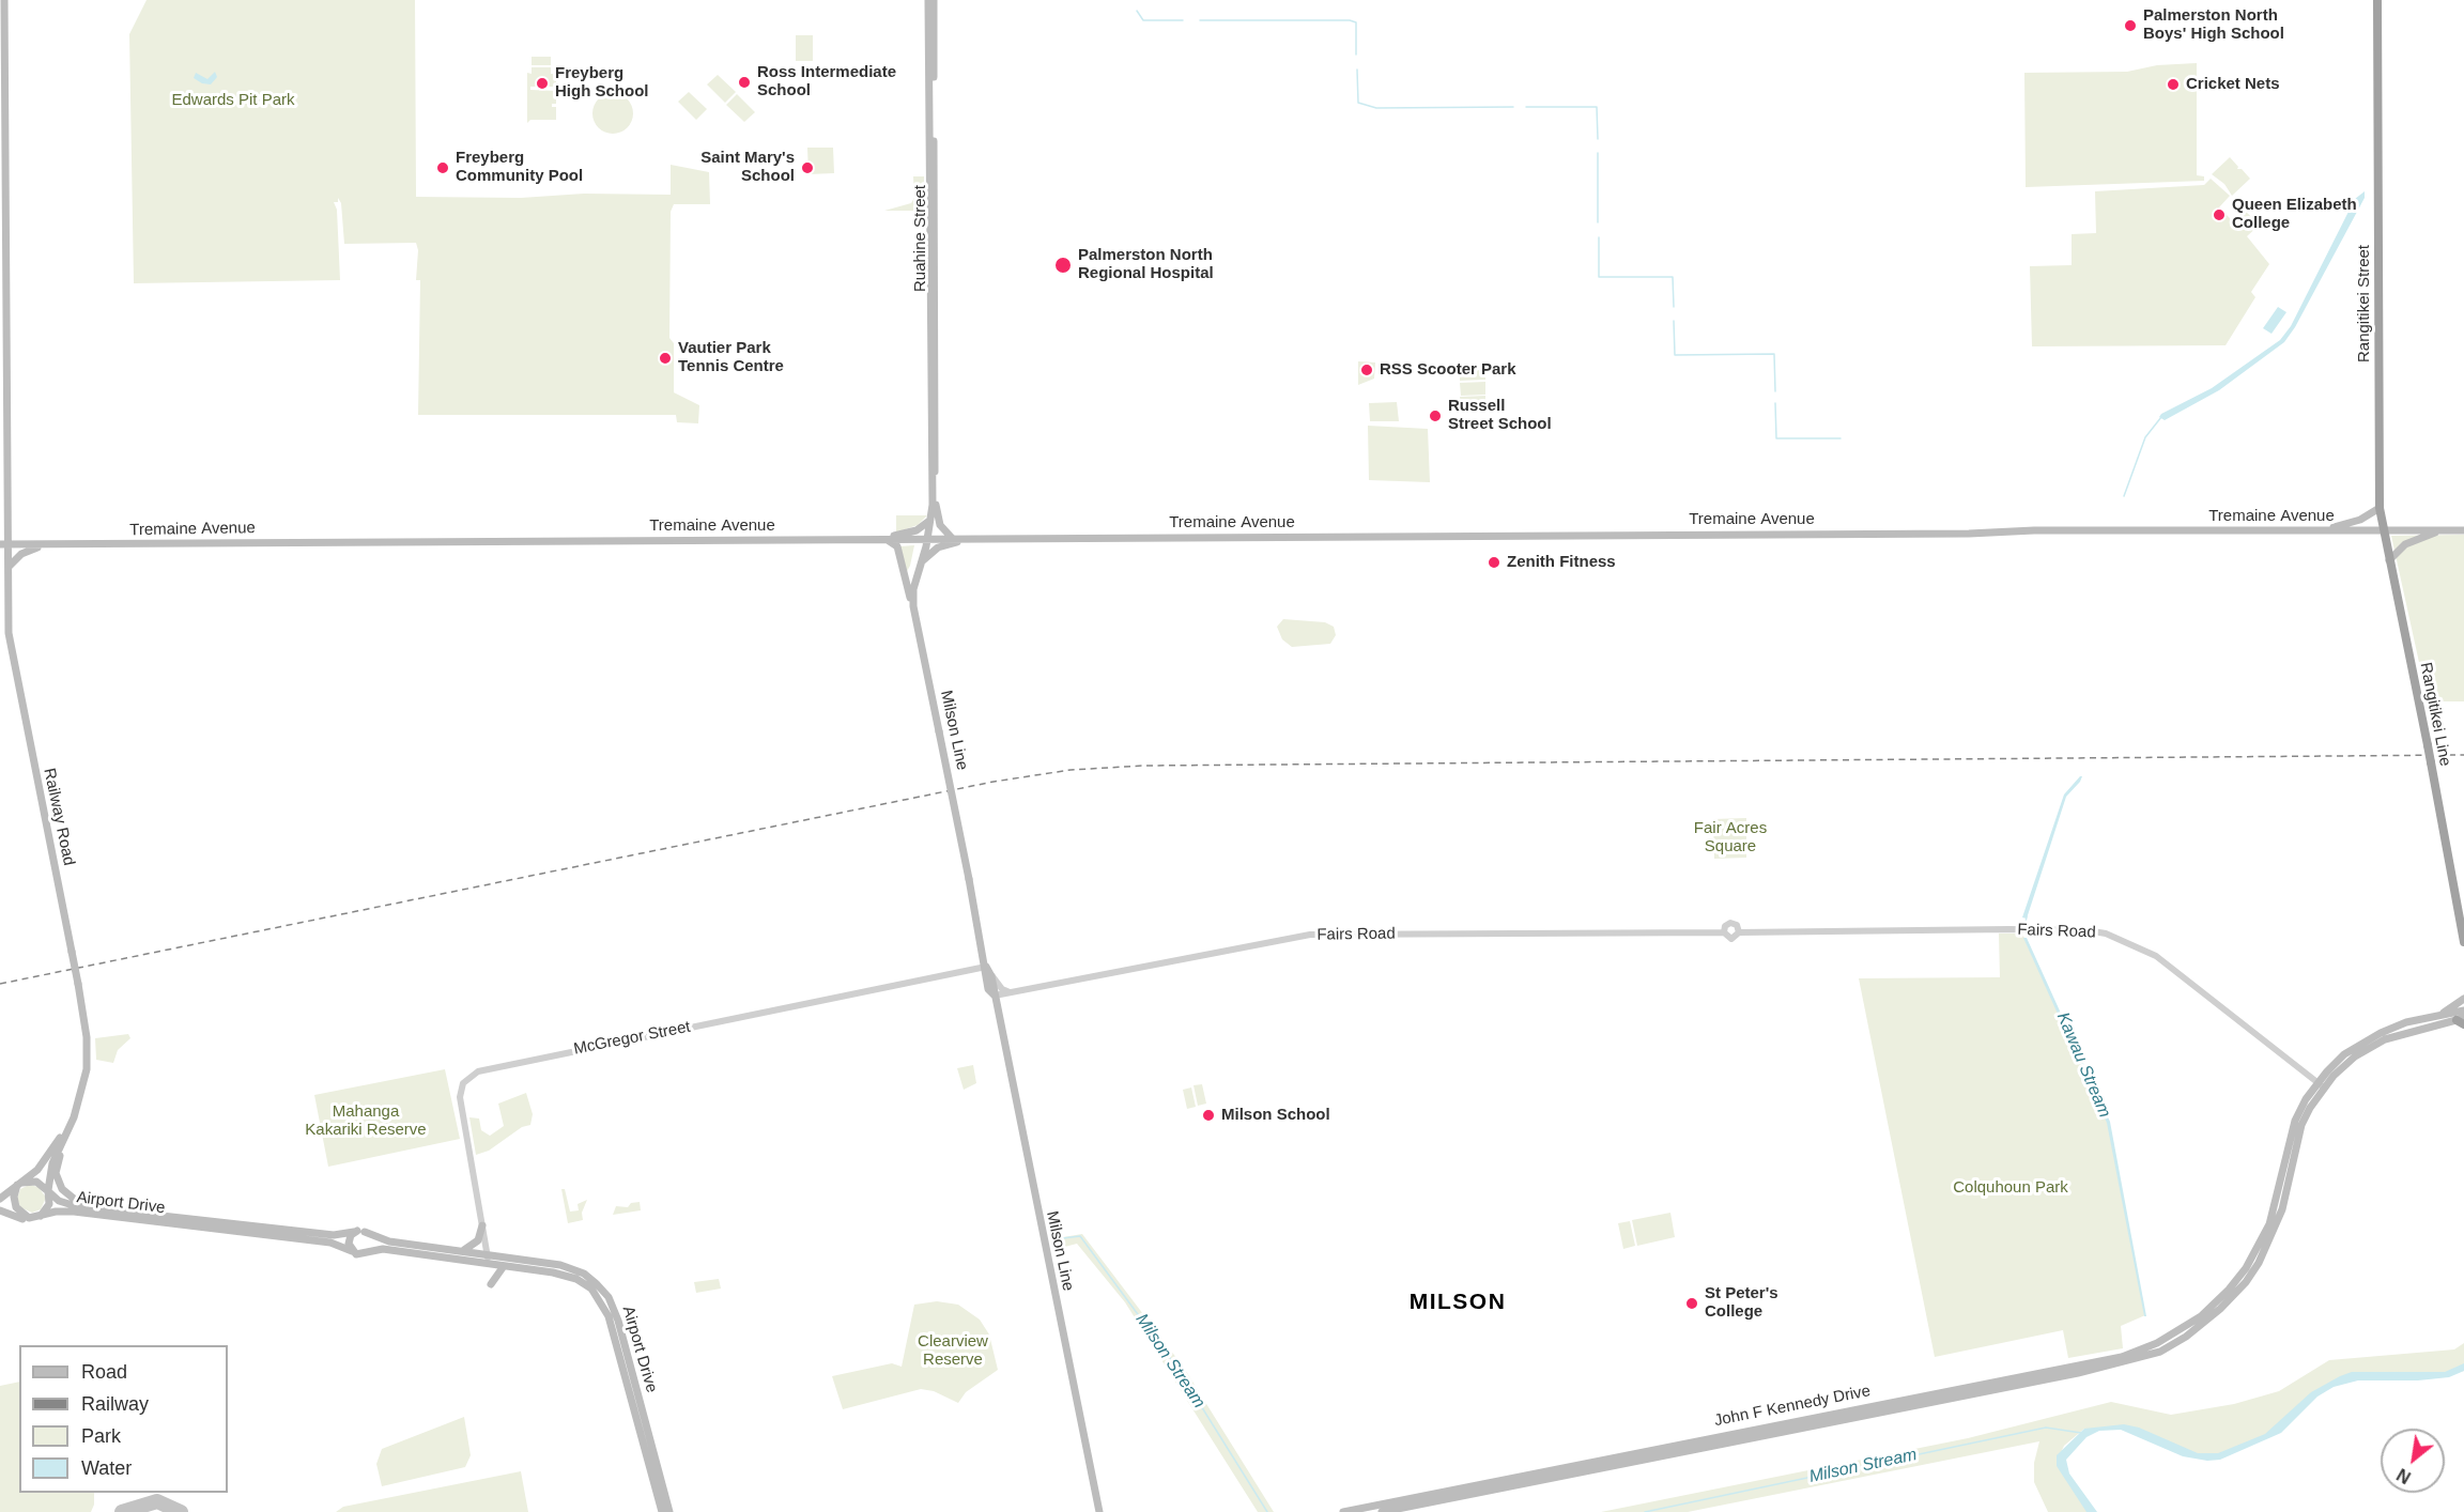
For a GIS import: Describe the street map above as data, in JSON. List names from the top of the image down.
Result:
{
  "streets": {
    "highway": ["Rangitikei Street", "Rangitikei Line"],
    "main road": [
      "Ruahine Street",
      "Tremaine Avenue",
      "Milson Line",
      "Railway Road",
      "Airport Drive",
      "John F Kennedy Drive"
    ],
    "street": ["Fairs Road", "McGregor Street"]
  },
  "crossings": [
    ["Ruahine Street", "Tremaine Avenue"],
    ["Ruahine Street", "Milson Line"],
    ["Rangitikei Street", "Tremaine Avenue"],
    ["Rangitikei Street", "Rangitikei Line"],
    ["Tremaine Avenue", "Rangitikei Line"],
    ["Tremaine Avenue", "Milson Line"],
    ["Tremaine Avenue", "Railway Road"],
    ["Milson Line", "Fairs Road"],
    ["Milson Line", "McGregor Street"],
    ["Railway Road", "Airport Drive"],
    ["Fairs Road", "John F Kennedy Drive"],
    ["McGregor Street", "Airport Drive"]
  ],
  "districts": ["MILSON"],
  "water": ["Kawau Stream", "Milson Stream"],
  "parks": [
    "Edwards Pit Park",
    "Fair Acres Square",
    "Mahanga Kakariki Reserve",
    "Colquhoun Park",
    "Clearview Reserve"
  ],
  "places": [
    "Palmerston North Boys' High School",
    "Ross Intermediate School",
    "Freyberg High School",
    "Cricket Nets",
    "Freyberg Community Pool",
    "Saint Mary's School",
    "Queen Elizabeth College",
    "Palmerston North Regional Hospital",
    "Vautier Park Tennis Centre",
    "RSS Scooter Park",
    "Russell Street School",
    "Zenith Fitness",
    "Milson School",
    "St Peter's College"
  ],
  "legend": [
    "Road",
    "Railway",
    "Park",
    "Water"
  ],
  "north": "bottom left"
}
